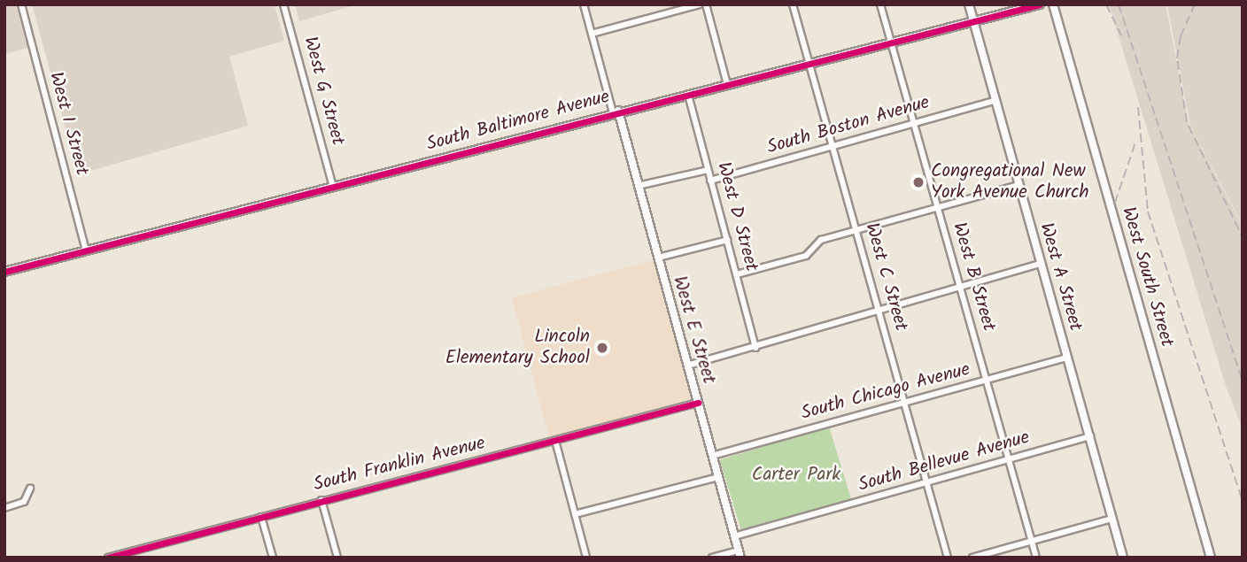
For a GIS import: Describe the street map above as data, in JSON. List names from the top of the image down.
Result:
{
  "streets": {
    "street": [
      "West G Street",
      "South Baltimore Avenue",
      "West I Street",
      "South Boston Avenue",
      "West D Street",
      "West C Street",
      "West B Street",
      "West A Street",
      "West South Street",
      "West E Street",
      "South Chicago Avenue",
      "South Bellevue Avenue",
      "South Franklin Avenue"
    ]
  },
  "crossings": [
    ["West G Street", "South Baltimore Avenue"],
    ["South Baltimore Avenue", "West I Street"],
    ["South Baltimore Avenue", "West D Street"],
    ["South Baltimore Avenue", "West C Street"],
    ["South Baltimore Avenue", "West B Street"],
    ["South Baltimore Avenue", "West A Street"],
    ["South Baltimore Avenue", "West E Street"],
    ["South Boston Avenue", "West D Street"],
    ["South Boston Avenue", "West C Street"],
    ["South Boston Avenue", "West B Street"],
    ["South Boston Avenue", "West A Street"],
    ["West C Street", "South Chicago Avenue"],
    ["West C Street", "South Bellevue Avenue"],
    ["West B Street", "South Chicago Avenue"],
    ["West B Street", "South Bellevue Avenue"],
    ["West A Street", "South Chicago Avenue"],
    ["West A Street", "South Bellevue Avenue"],
    ["West E Street", "South Chicago Avenue"],
    ["West E Street", "South Bellevue Avenue"],
    ["West E Street", "South Franklin Avenue"]
  ],
  "parks": ["Carter Park"],
  "places": ["Congregational New York Avenue Church", "Lincoln Elementary School"]
}
